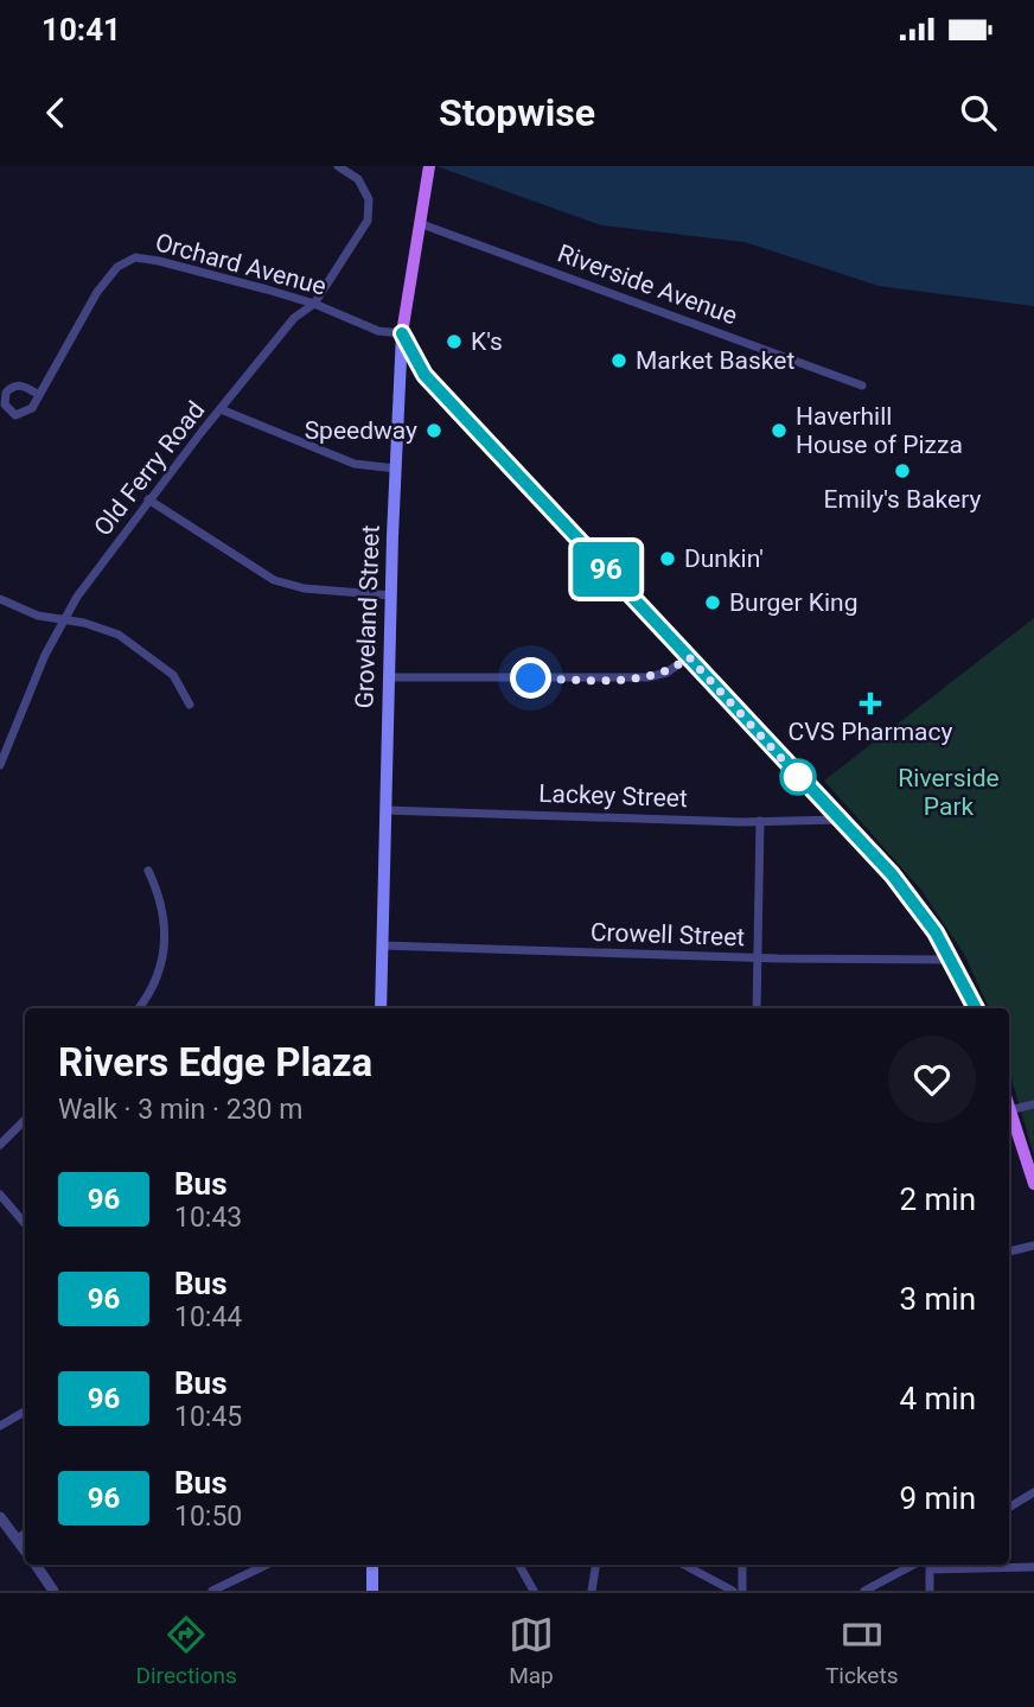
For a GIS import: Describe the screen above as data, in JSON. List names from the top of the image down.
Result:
{
  "streets": {
    "main road": ["Groveland Street"],
    "street": [
      "Orchard Avenue",
      "Riverside Avenue",
      "Old Ferry Road",
      "Lackey Street",
      "Crowell Street"
    ]
  },
  "crossings": [
    ["Orchard Avenue", "Old Ferry Road"],
    ["Orchard Avenue", "Groveland Street"],
    ["Riverside Avenue", "Groveland Street"],
    ["Groveland Street", "Lackey Street"],
    ["Groveland Street", "Crowell Street"]
  ],
  "parks": ["Riverside Park"],
  "places": {
    "other": [
      "K's",
      "Market Basket",
      "Speedway",
      "Haverhill House of Pizza",
      "Emily's Bakery",
      "Dunkin'",
      "Burger King"
    ],
    "health": ["CVS Pharmacy"]
  },
  "lines": ["bus line 96"],
  "page": {
    "status": "10:41",
    "header": "Stopwise",
    "on_map": "96",
    "heading": ["Rivers Edge Plaza", "Walk · 3 min · 230 m"],
    "list": [
      {
        "mark": "96",
        "name": "Bus",
        "note": "10:43",
        "value": "2 min"
      },
      {
        "mark": "96",
        "name": "Bus",
        "note": "10:44",
        "value": "3 min"
      },
      {
        "mark": "96",
        "name": "Bus",
        "note": "10:45",
        "value": "4 min"
      },
      {
        "mark": "96",
        "name": "Bus",
        "note": "10:50",
        "value": "9 min"
      }
    ],
    "tabs": ["Directions", "Map", "Tickets"]
  }
}
